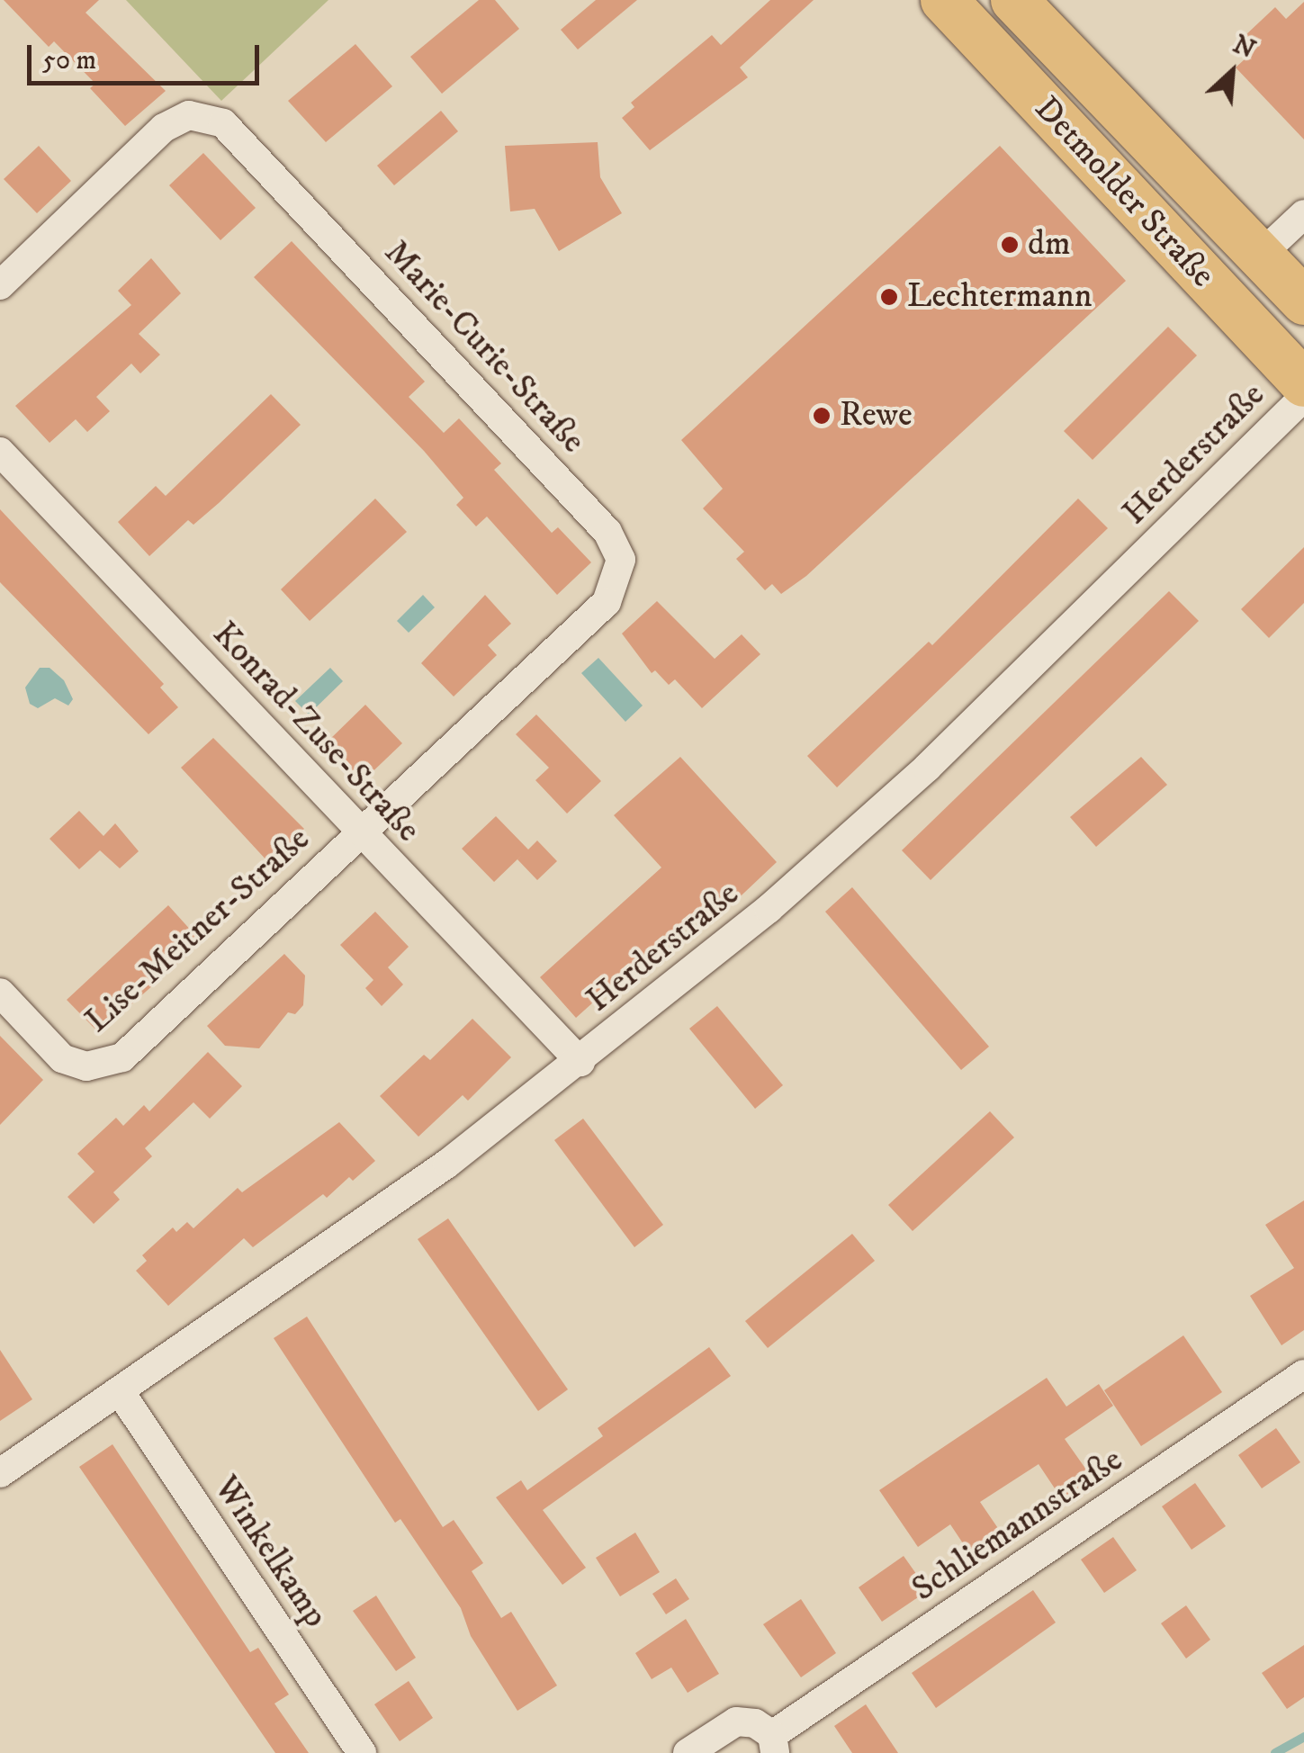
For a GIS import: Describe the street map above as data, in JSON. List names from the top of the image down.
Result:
{
  "streets": {
    "main road": ["Detmolder Straße"],
    "street": [
      "Marie-Curie-Straße",
      "Herderstraße",
      "Konrad-Zuse-Straße",
      "Lise-Meitner-Straße",
      "Schliemannstraße",
      "Winkelkamp"
    ]
  },
  "crossings": [
    ["Marie-Curie-Straße", "Konrad-Zuse-Straße"],
    ["Marie-Curie-Straße", "Lise-Meitner-Straße"],
    ["Herderstraße", "Konrad-Zuse-Straße"],
    ["Herderstraße", "Winkelkamp"],
    ["Konrad-Zuse-Straße", "Lise-Meitner-Straße"]
  ],
  "places": ["dm", "Lechtermann", "Rewe"],
  "scale_bar": "50 m",
  "north": "top right"
}
